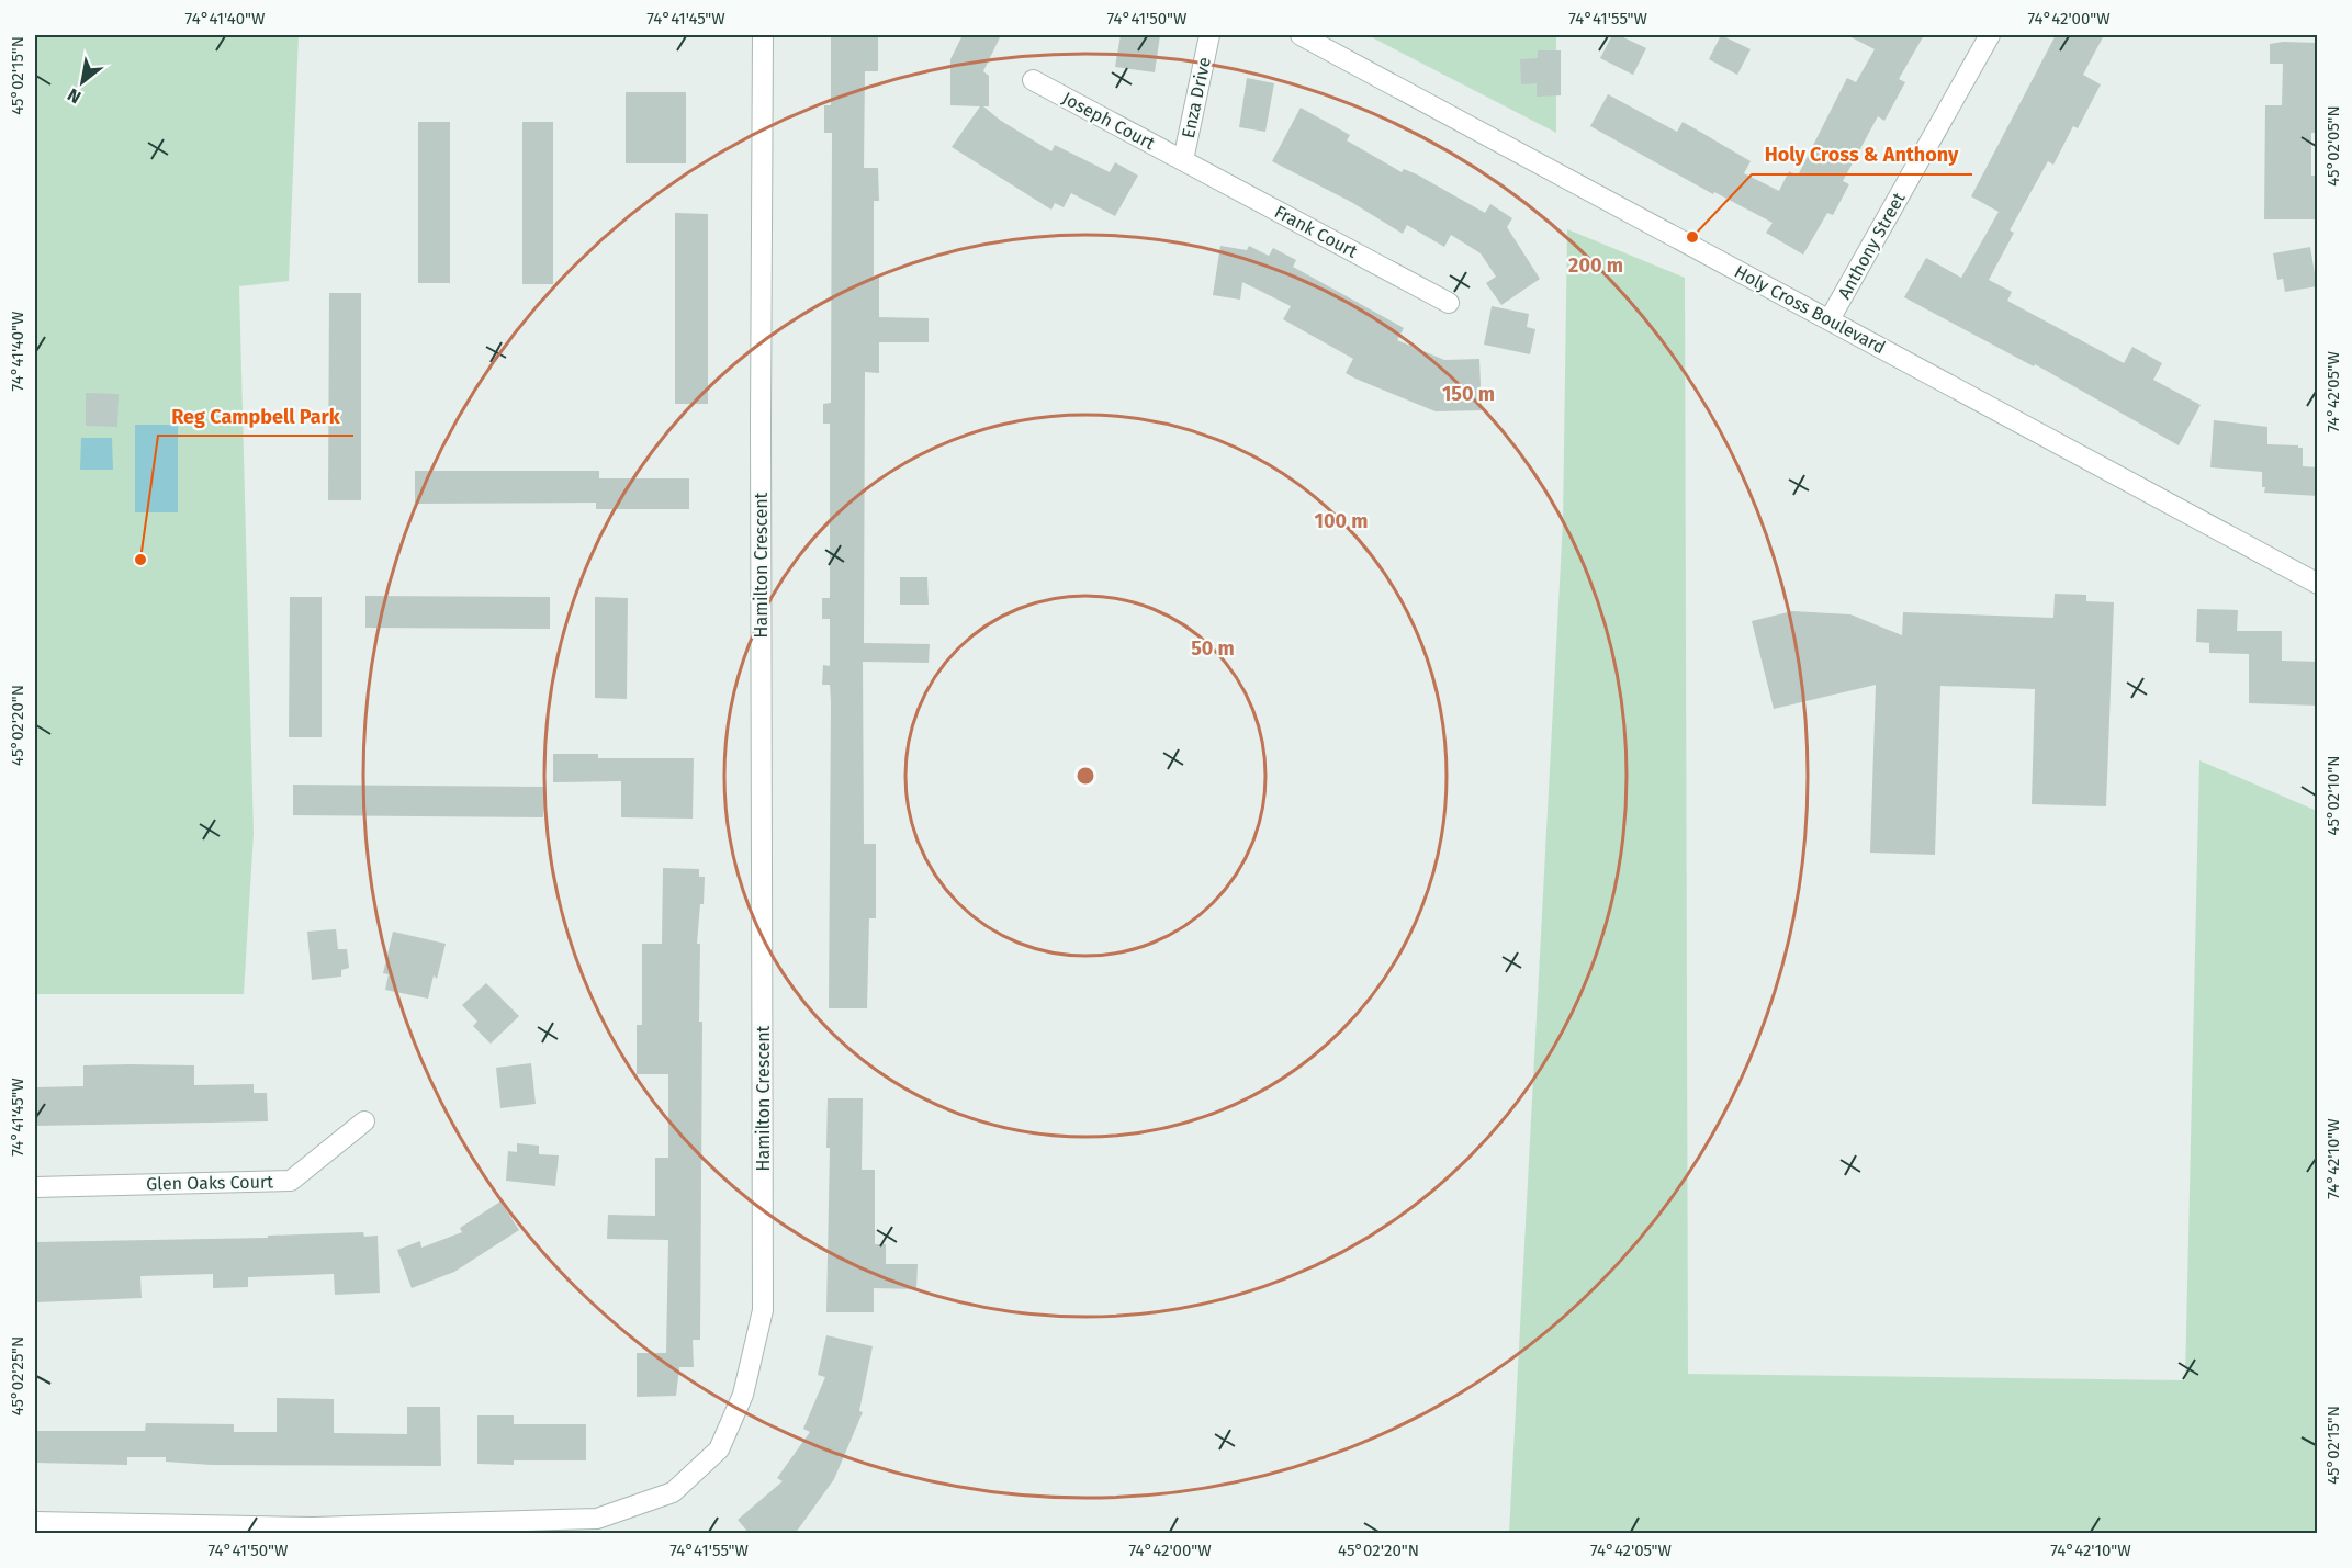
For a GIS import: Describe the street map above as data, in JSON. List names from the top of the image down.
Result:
{
  "streets": {
    "street": [
      "Enza Drive",
      "Joseph Court",
      "Frank Court",
      "Anthony Street",
      "Holy Cross Boulevard",
      "Hamilton Crescent",
      "Glen Oaks Court"
    ]
  },
  "crossings": [
    ["Enza Drive", "Joseph Court"],
    ["Enza Drive", "Frank Court"],
    ["Joseph Court", "Frank Court"],
    ["Anthony Street", "Holy Cross Boulevard"]
  ],
  "places": ["Holy Cross & Anthony", "Reg Campbell Park"],
  "north": "bottom left",
  "coordinates": [
    "74°41'40\"W",
    "74°41'45\"W",
    "74°41'50\"W",
    "74°41'55\"W",
    "74°42'00\"W",
    "45°02'15\"N",
    "45°02'05\"N",
    "74°42'05\"W",
    "45°02'20\"N",
    "45°02'10\"N",
    "74°42'10\"W",
    "45°02'25\"N"
  ],
  "rings": [
    "200 m",
    "150 m",
    "100 m",
    "50 m"
  ]
}
